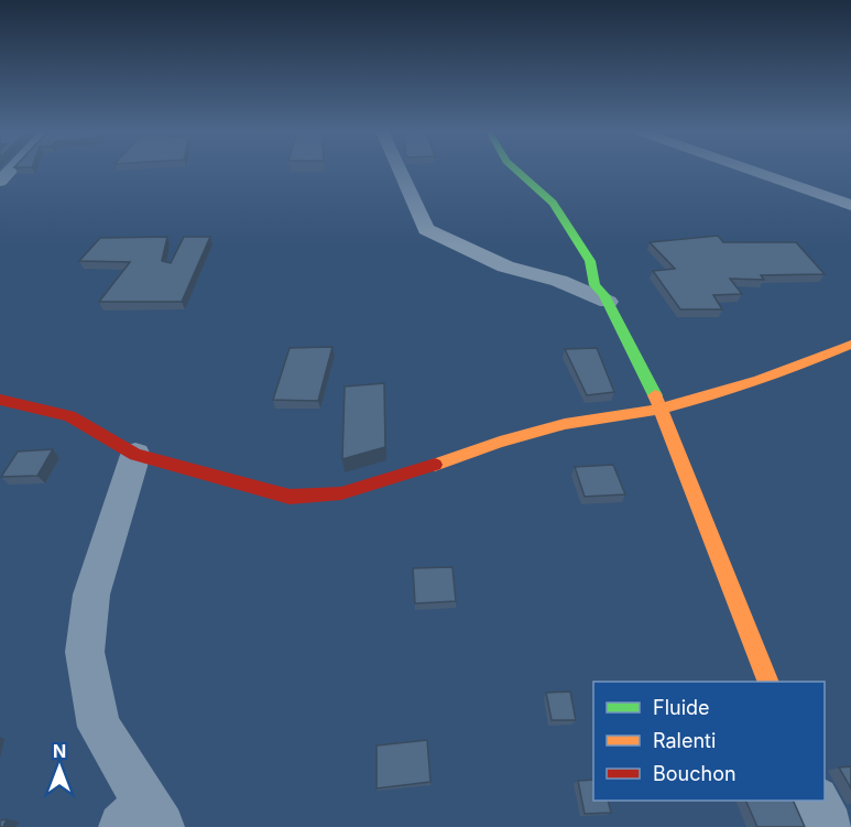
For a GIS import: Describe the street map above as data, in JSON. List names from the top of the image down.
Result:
{
  "legend": ["Fluide", "Ralenti", "Bouchon"],
  "north": "top"
}
